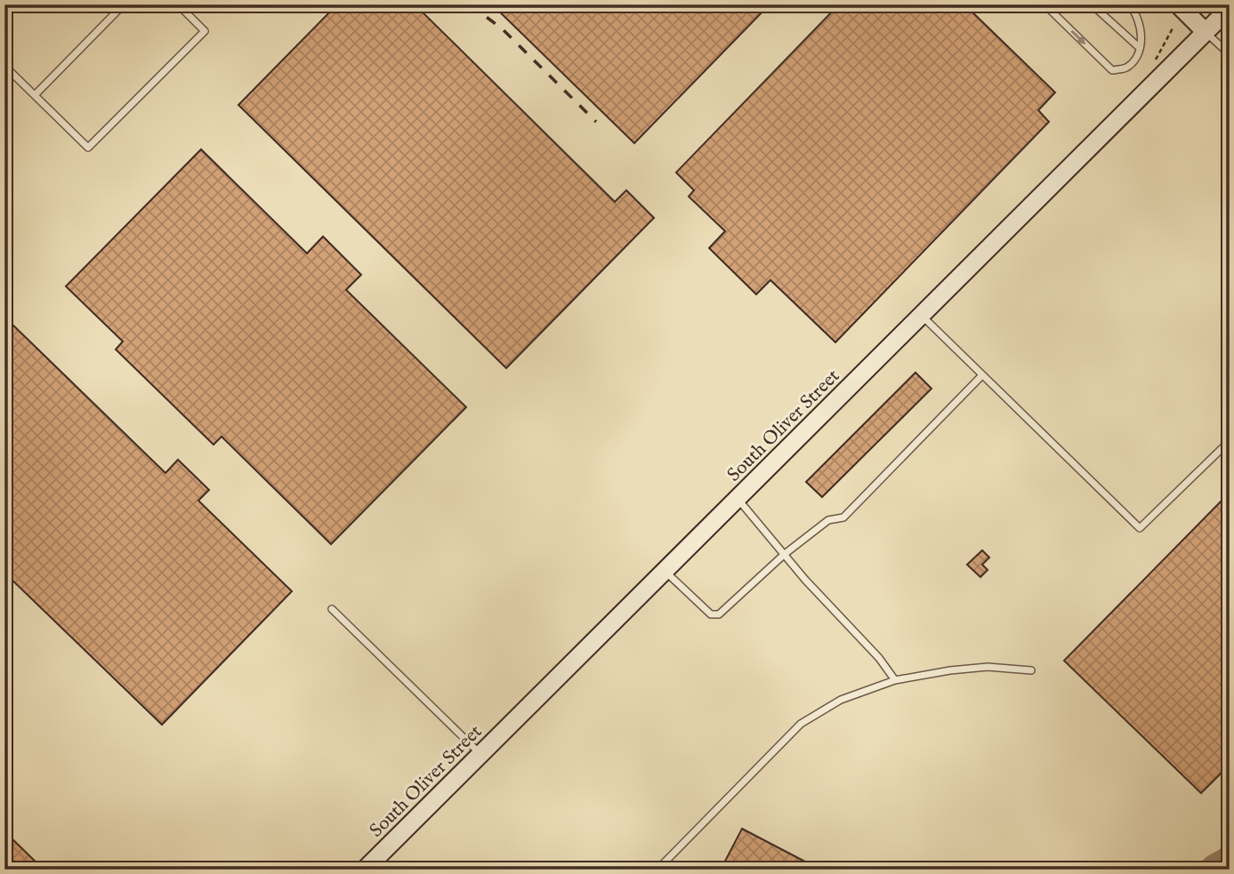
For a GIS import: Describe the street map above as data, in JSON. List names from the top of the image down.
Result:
{
  "streets": {
    "main road": ["South Oliver Street"]
  }
}
